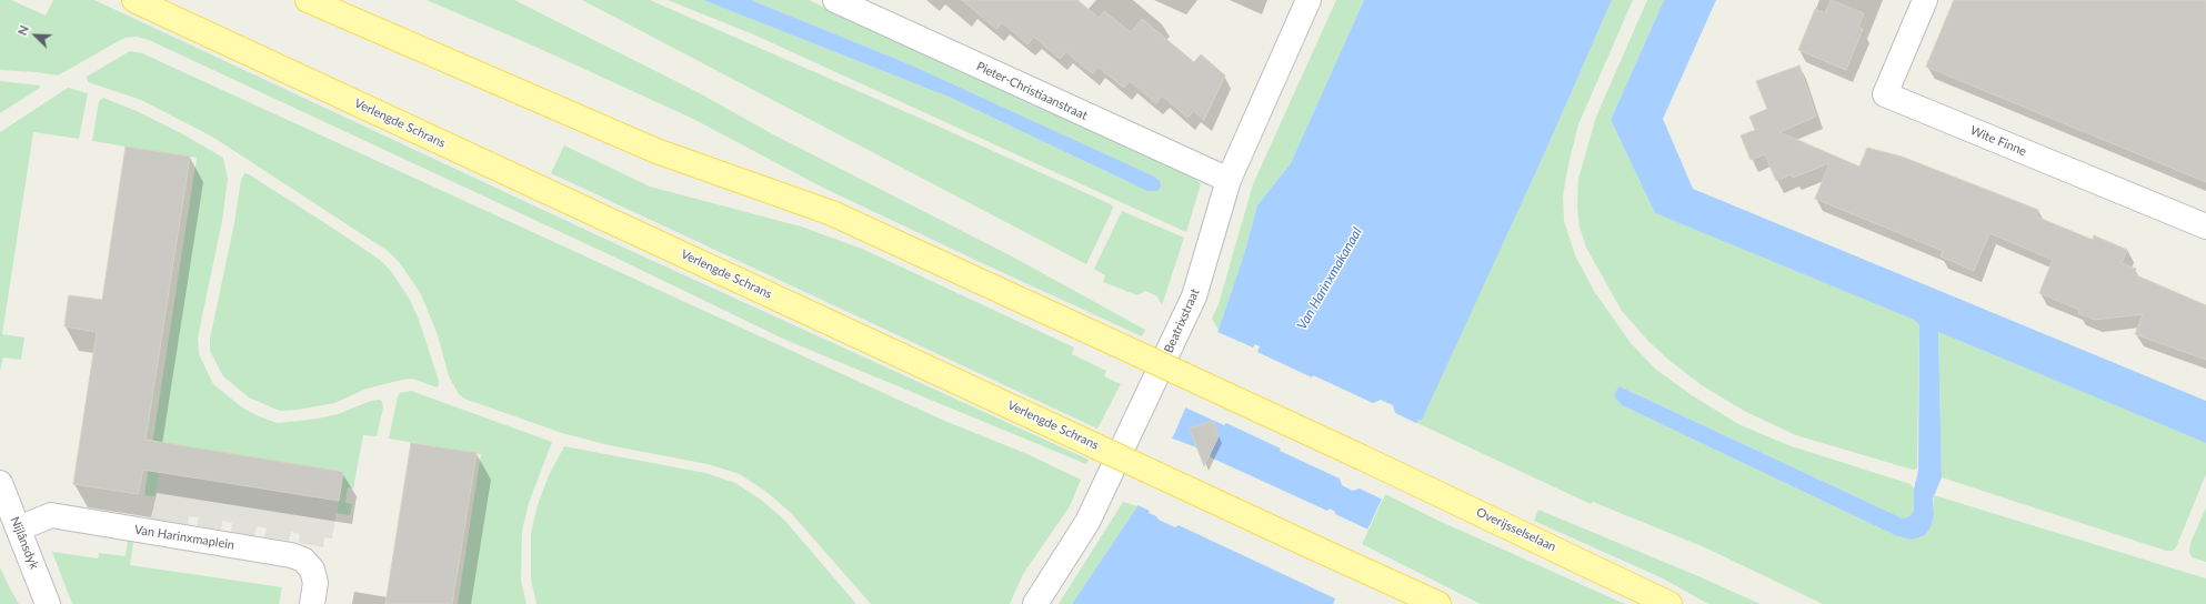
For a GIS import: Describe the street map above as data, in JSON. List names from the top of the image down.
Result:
{
  "streets": {
    "main road": ["Verlengde Schrans", "Overijsselselaan"],
    "street": [
      "Pieter-Christiaanstraat",
      "Wite Finne",
      "Beatrixstraat",
      "Van Harinxmaplein",
      "Nijlânsdyk"
    ]
  },
  "crossings": [
    ["Pieter-Christiaanstraat", "Beatrixstraat"],
    ["Van Harinxmaplein", "Nijlânsdyk"]
  ],
  "water": ["Van Harinxmakanaal"],
  "north": "top left"
}
